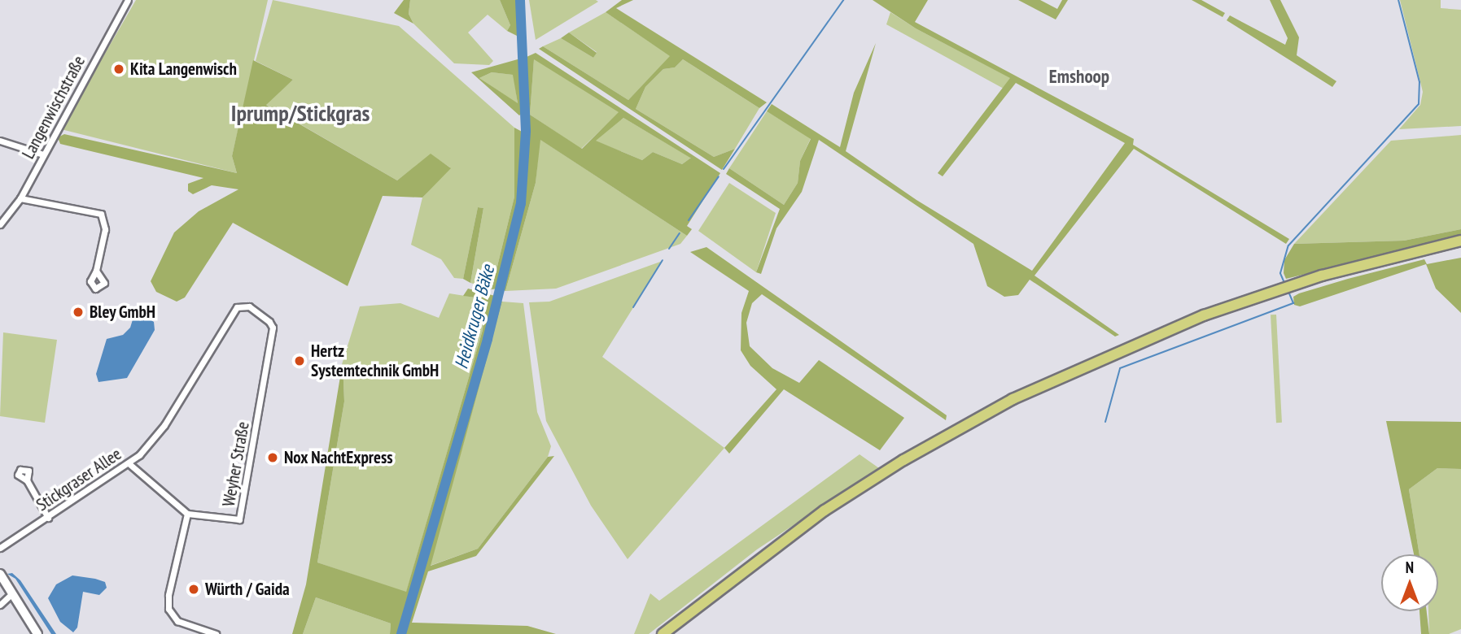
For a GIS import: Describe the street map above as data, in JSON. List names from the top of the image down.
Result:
{
  "streets": {
    "street": ["Langenwischstraße", "Weyher Straße", "Stickgraser Allee"]
  },
  "crossings": [
    ["Weyher Straße", "Stickgraser Allee"]
  ],
  "districts": ["Emshoop", "Iprump/Stickgras"],
  "water": ["Heidkruger Bäke"],
  "places": [
    "Kita Langenwisch",
    "Bley GmbH",
    "Hertz Systemtechnik GmbH",
    "Nox NachtExpress",
    "Würth / Gaida"
  ],
  "north": "top"
}
